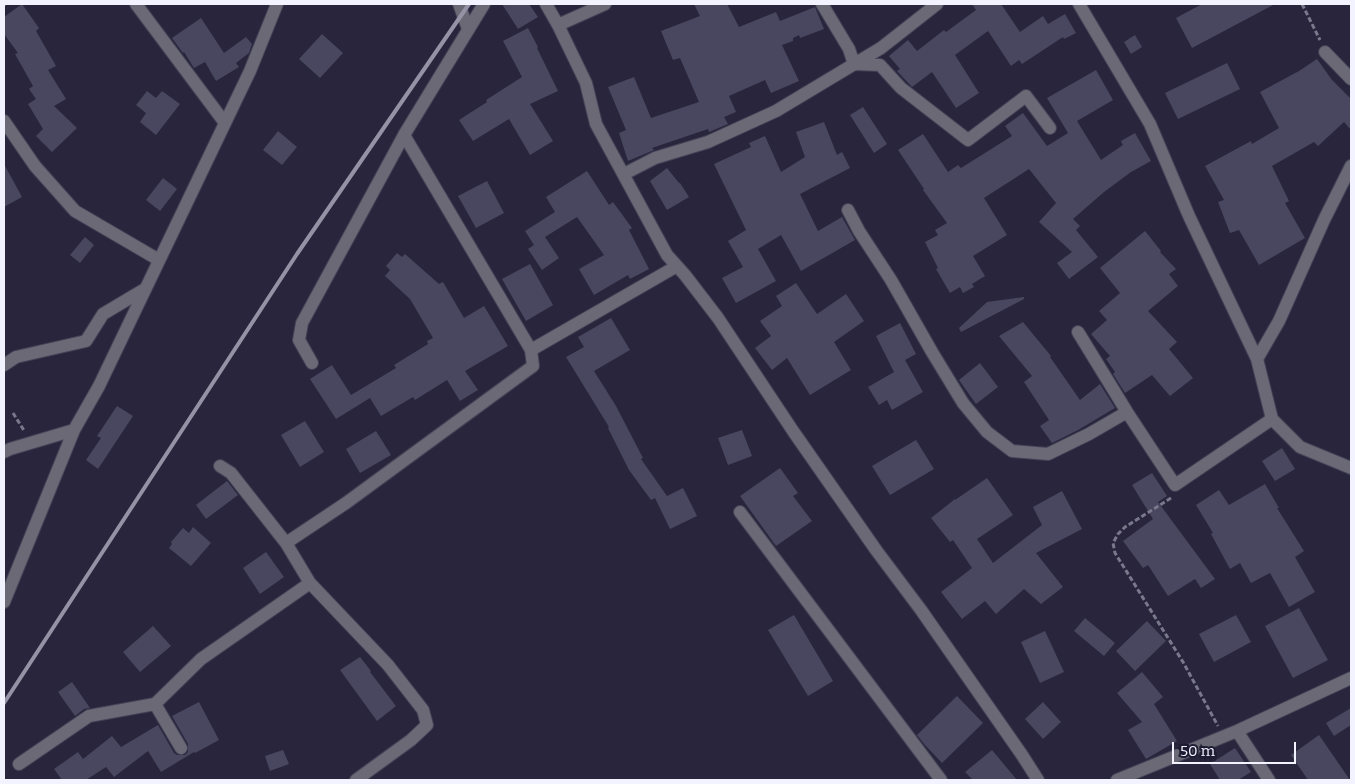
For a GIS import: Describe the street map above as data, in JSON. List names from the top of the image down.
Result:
{
  "scale_bar": "50 m"
}
